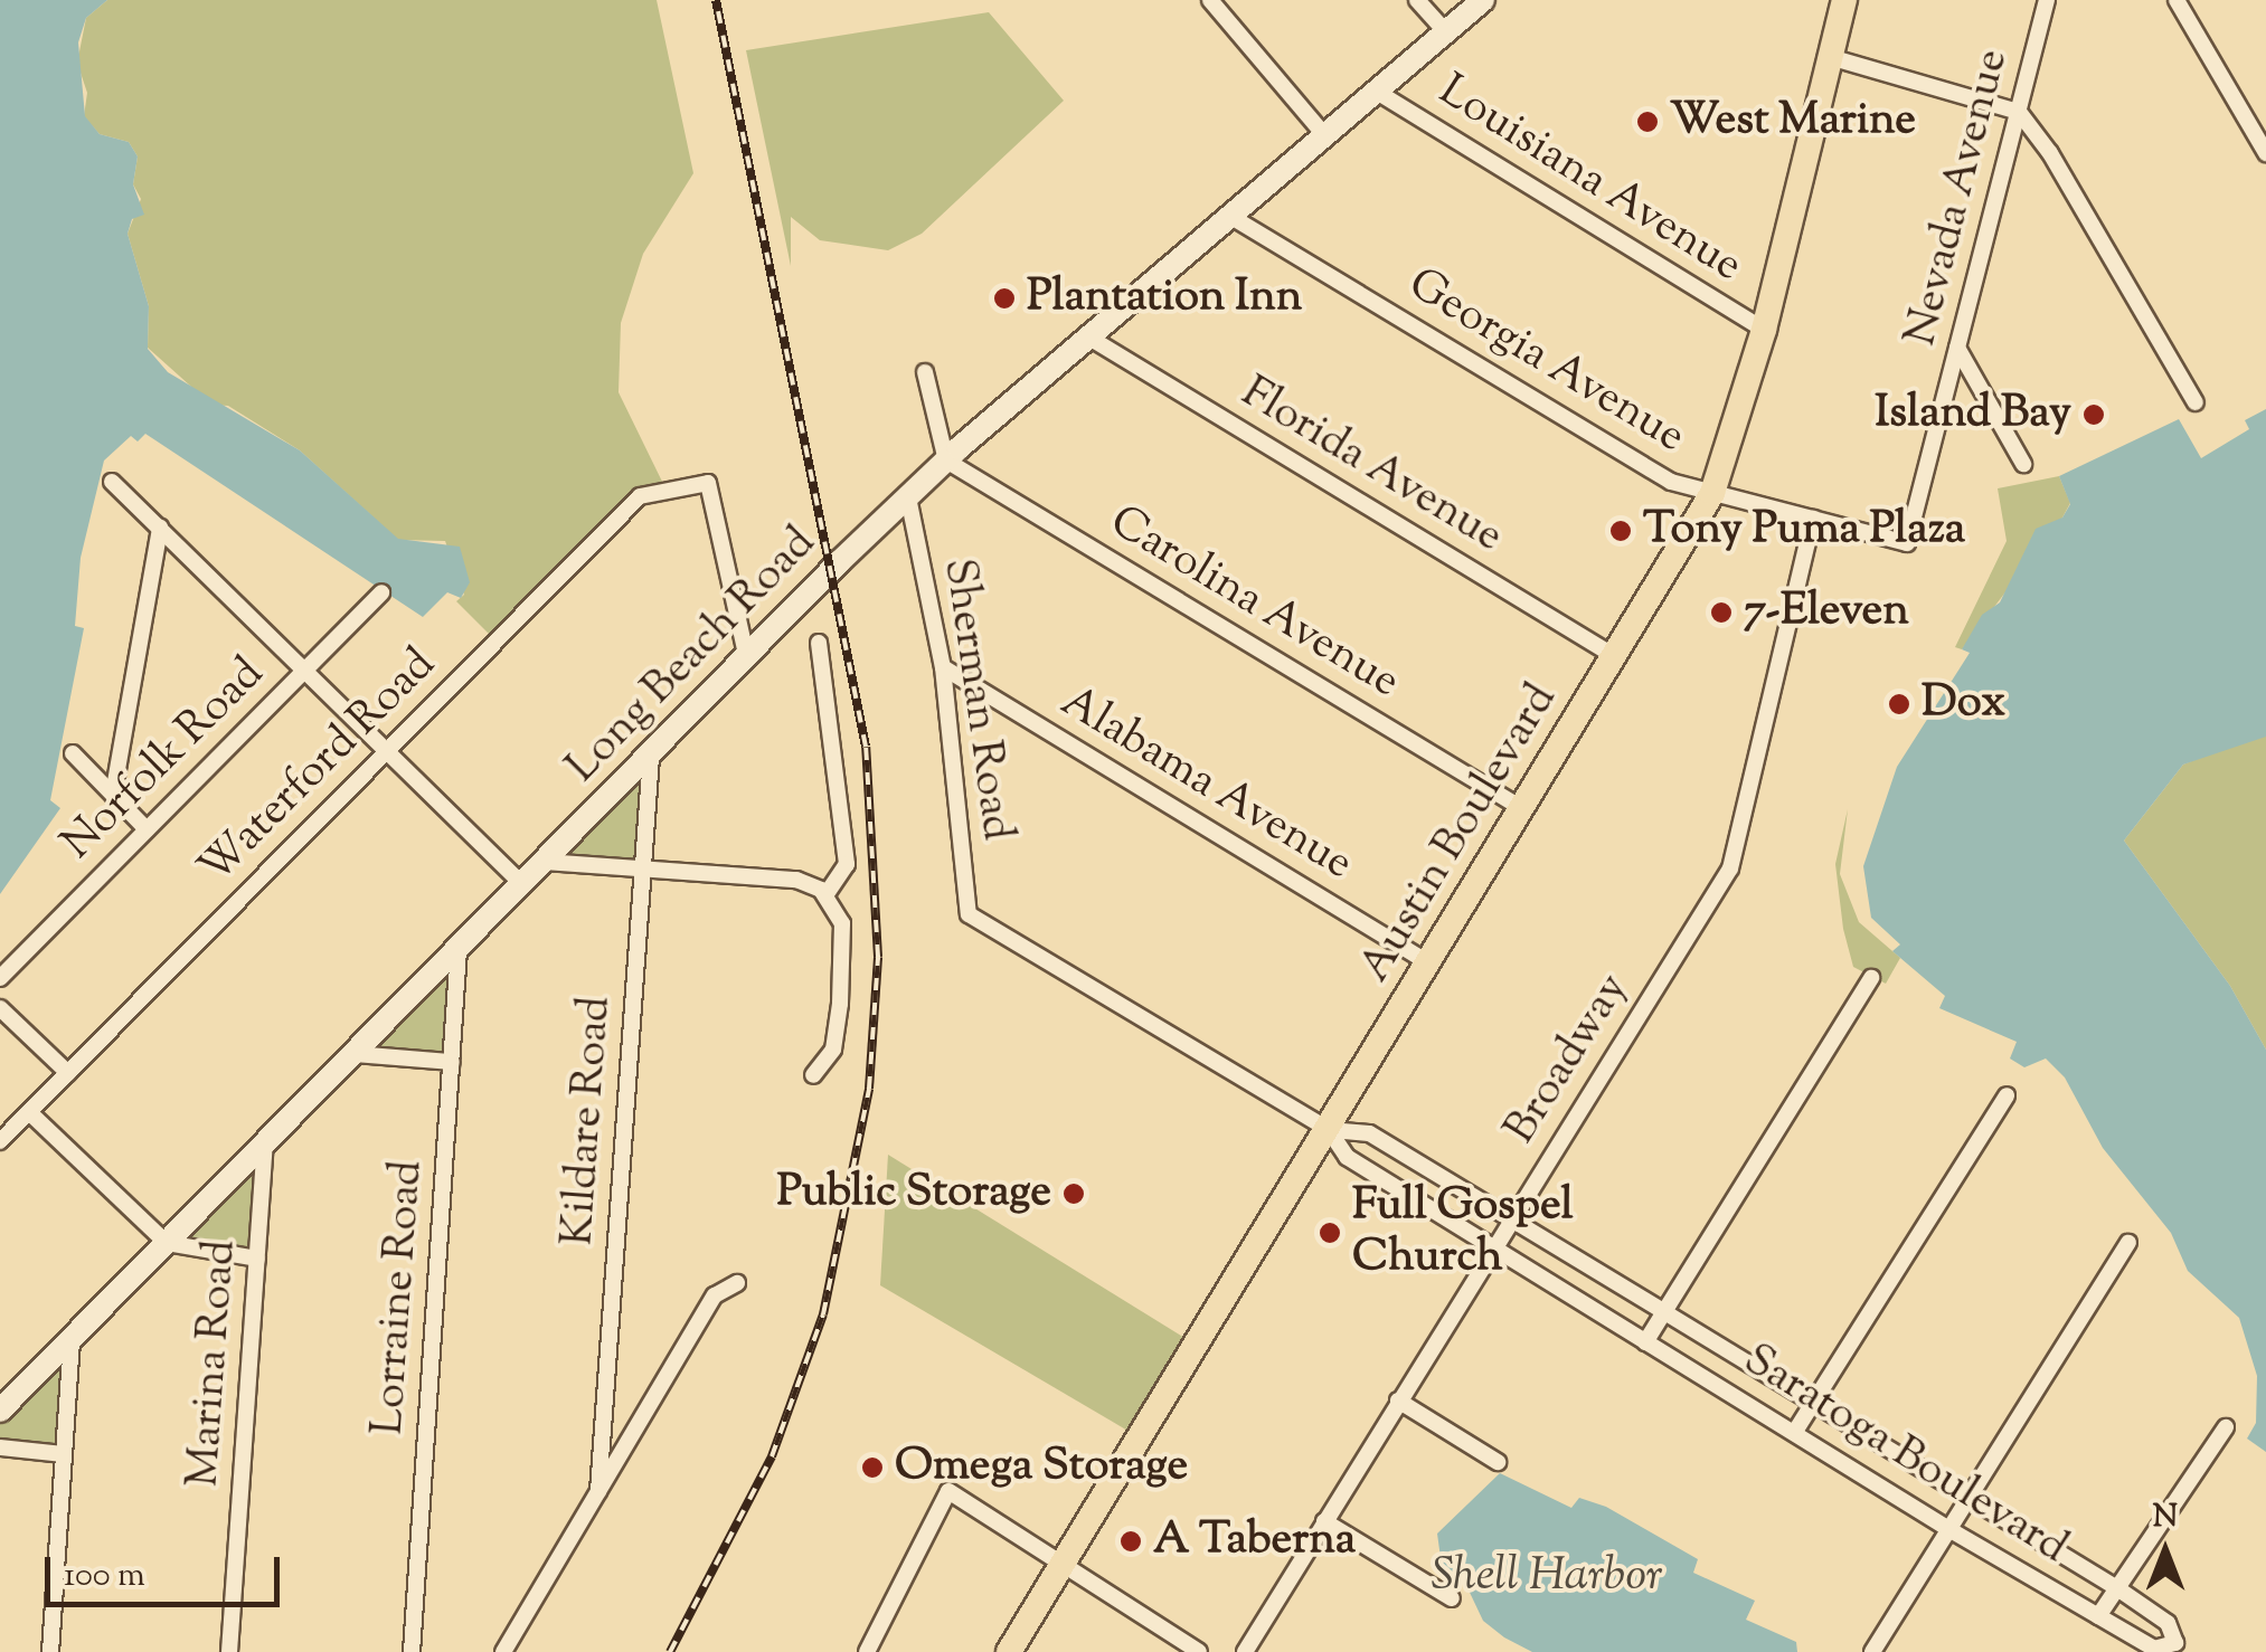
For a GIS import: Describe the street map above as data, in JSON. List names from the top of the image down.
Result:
{
  "streets": {
    "main road": ["Long Beach Road", "Austin Boulevard"],
    "street": [
      "Louisiana Avenue",
      "Nevada Avenue",
      "Georgia Avenue",
      "Florida Avenue",
      "Carolina Avenue",
      "Sherman Road",
      "Norfolk Road",
      "Waterford Road",
      "Alabama Avenue",
      "Broadway",
      "Kildare Road",
      "Lorraine Road",
      "Marina Road",
      "Saratoga Boulevard"
    ]
  },
  "crossings": [
    ["Louisiana Avenue", "Long Beach Road"],
    ["Louisiana Avenue", "Austin Boulevard"],
    ["Nevada Avenue", "Georgia Avenue"],
    ["Georgia Avenue", "Long Beach Road"],
    ["Georgia Avenue", "Austin Boulevard"],
    ["Georgia Avenue", "Broadway"],
    ["Florida Avenue", "Long Beach Road"],
    ["Florida Avenue", "Austin Boulevard"],
    ["Carolina Avenue", "Long Beach Road"],
    ["Carolina Avenue", "Austin Boulevard"],
    ["Long Beach Road", "Sherman Road"],
    ["Long Beach Road", "Waterford Road"],
    ["Long Beach Road", "Kildare Road"],
    ["Long Beach Road", "Lorraine Road"],
    ["Long Beach Road", "Marina Road"],
    ["Sherman Road", "Alabama Avenue"],
    ["Sherman Road", "Saratoga Boulevard"],
    ["Alabama Avenue", "Austin Boulevard"],
    ["Austin Boulevard", "Saratoga Boulevard"],
    ["Broadway", "Saratoga Boulevard"]
  ],
  "water": ["Shell Harbor"],
  "places": [
    "West Marine",
    "Plantation Inn",
    "Island Bay",
    "Tony Puma Plaza",
    "7-Eleven",
    "Dox",
    "Public Storage",
    "Full Gospel Church",
    "Omega Storage",
    "A Taberna"
  ],
  "scale_bar": "100 m",
  "north": "top"
}
